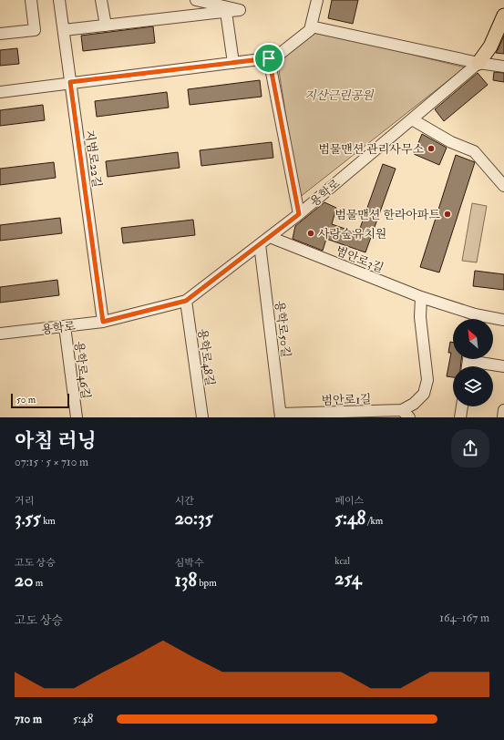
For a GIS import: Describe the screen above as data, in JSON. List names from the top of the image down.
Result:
{
  "streets": {
    "main road": ["용학로"],
    "street": [
      "지범로22길",
      "범안로3길",
      "용학로50길",
      "용학로48길",
      "용학로46길",
      "범안로1길"
    ]
  },
  "crossings": [
    ["지범로22길", "용학로"],
    ["용학로", "범안로3길"],
    ["용학로", "용학로50길"],
    ["용학로", "용학로48길"],
    ["용학로", "용학로46길"],
    ["용학로50길", "범안로1길"]
  ],
  "parks": ["지산근린공원"],
  "places": ["범물맨션 관리사무소", "범물맨션 한라아파트", "사랑숲유치원"],
  "scale_bar": "50 m",
  "north": "top left",
  "page": {
    "scale": "50 m",
    "heading": ["아침 러닝", "07:15 · 5 × 710 m"],
    "stats": [
      ["거리", "3.55 km"],
      ["시간", "20:35"],
      ["페이스", "5:48 /km"],
      ["고도 상승", "20 m"],
      ["심박수", "138 bpm"],
      ["kcal", "254"]
    ],
    "chart": ["고도 상승", "164–167 m"],
    "list": [
      {
        "name": "710 m",
        "note": "5:48"
      }
    ]
  }
}
